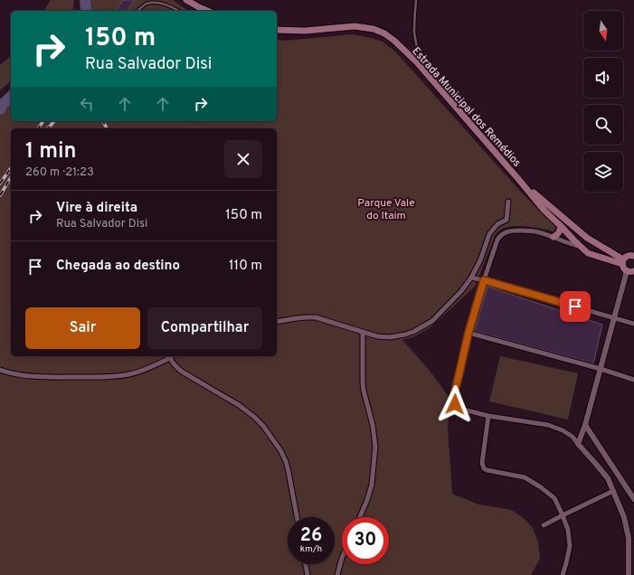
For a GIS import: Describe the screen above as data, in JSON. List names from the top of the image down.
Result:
{
  "streets": {
    "main road": ["Estrada Municipal dos Remédios"]
  },
  "parks": ["Parque Vale do Itaim"],
  "north": "bottom",
  "page": {
    "turn": ["150 m", "Rua Salvador Disi"],
    "heading": ["1 min", "260 m · 21:23"],
    "list": [
      {
        "name": "Vire à direita",
        "note": "Rua Salvador Disi",
        "value": "150 m"
      },
      {
        "name": "Chegada ao destino",
        "value": "110 m"
      }
    ],
    "buttons": ["Sair", "Compartilhar"],
    "speed": "26 km/h",
    "limit": "30"
  }
}
